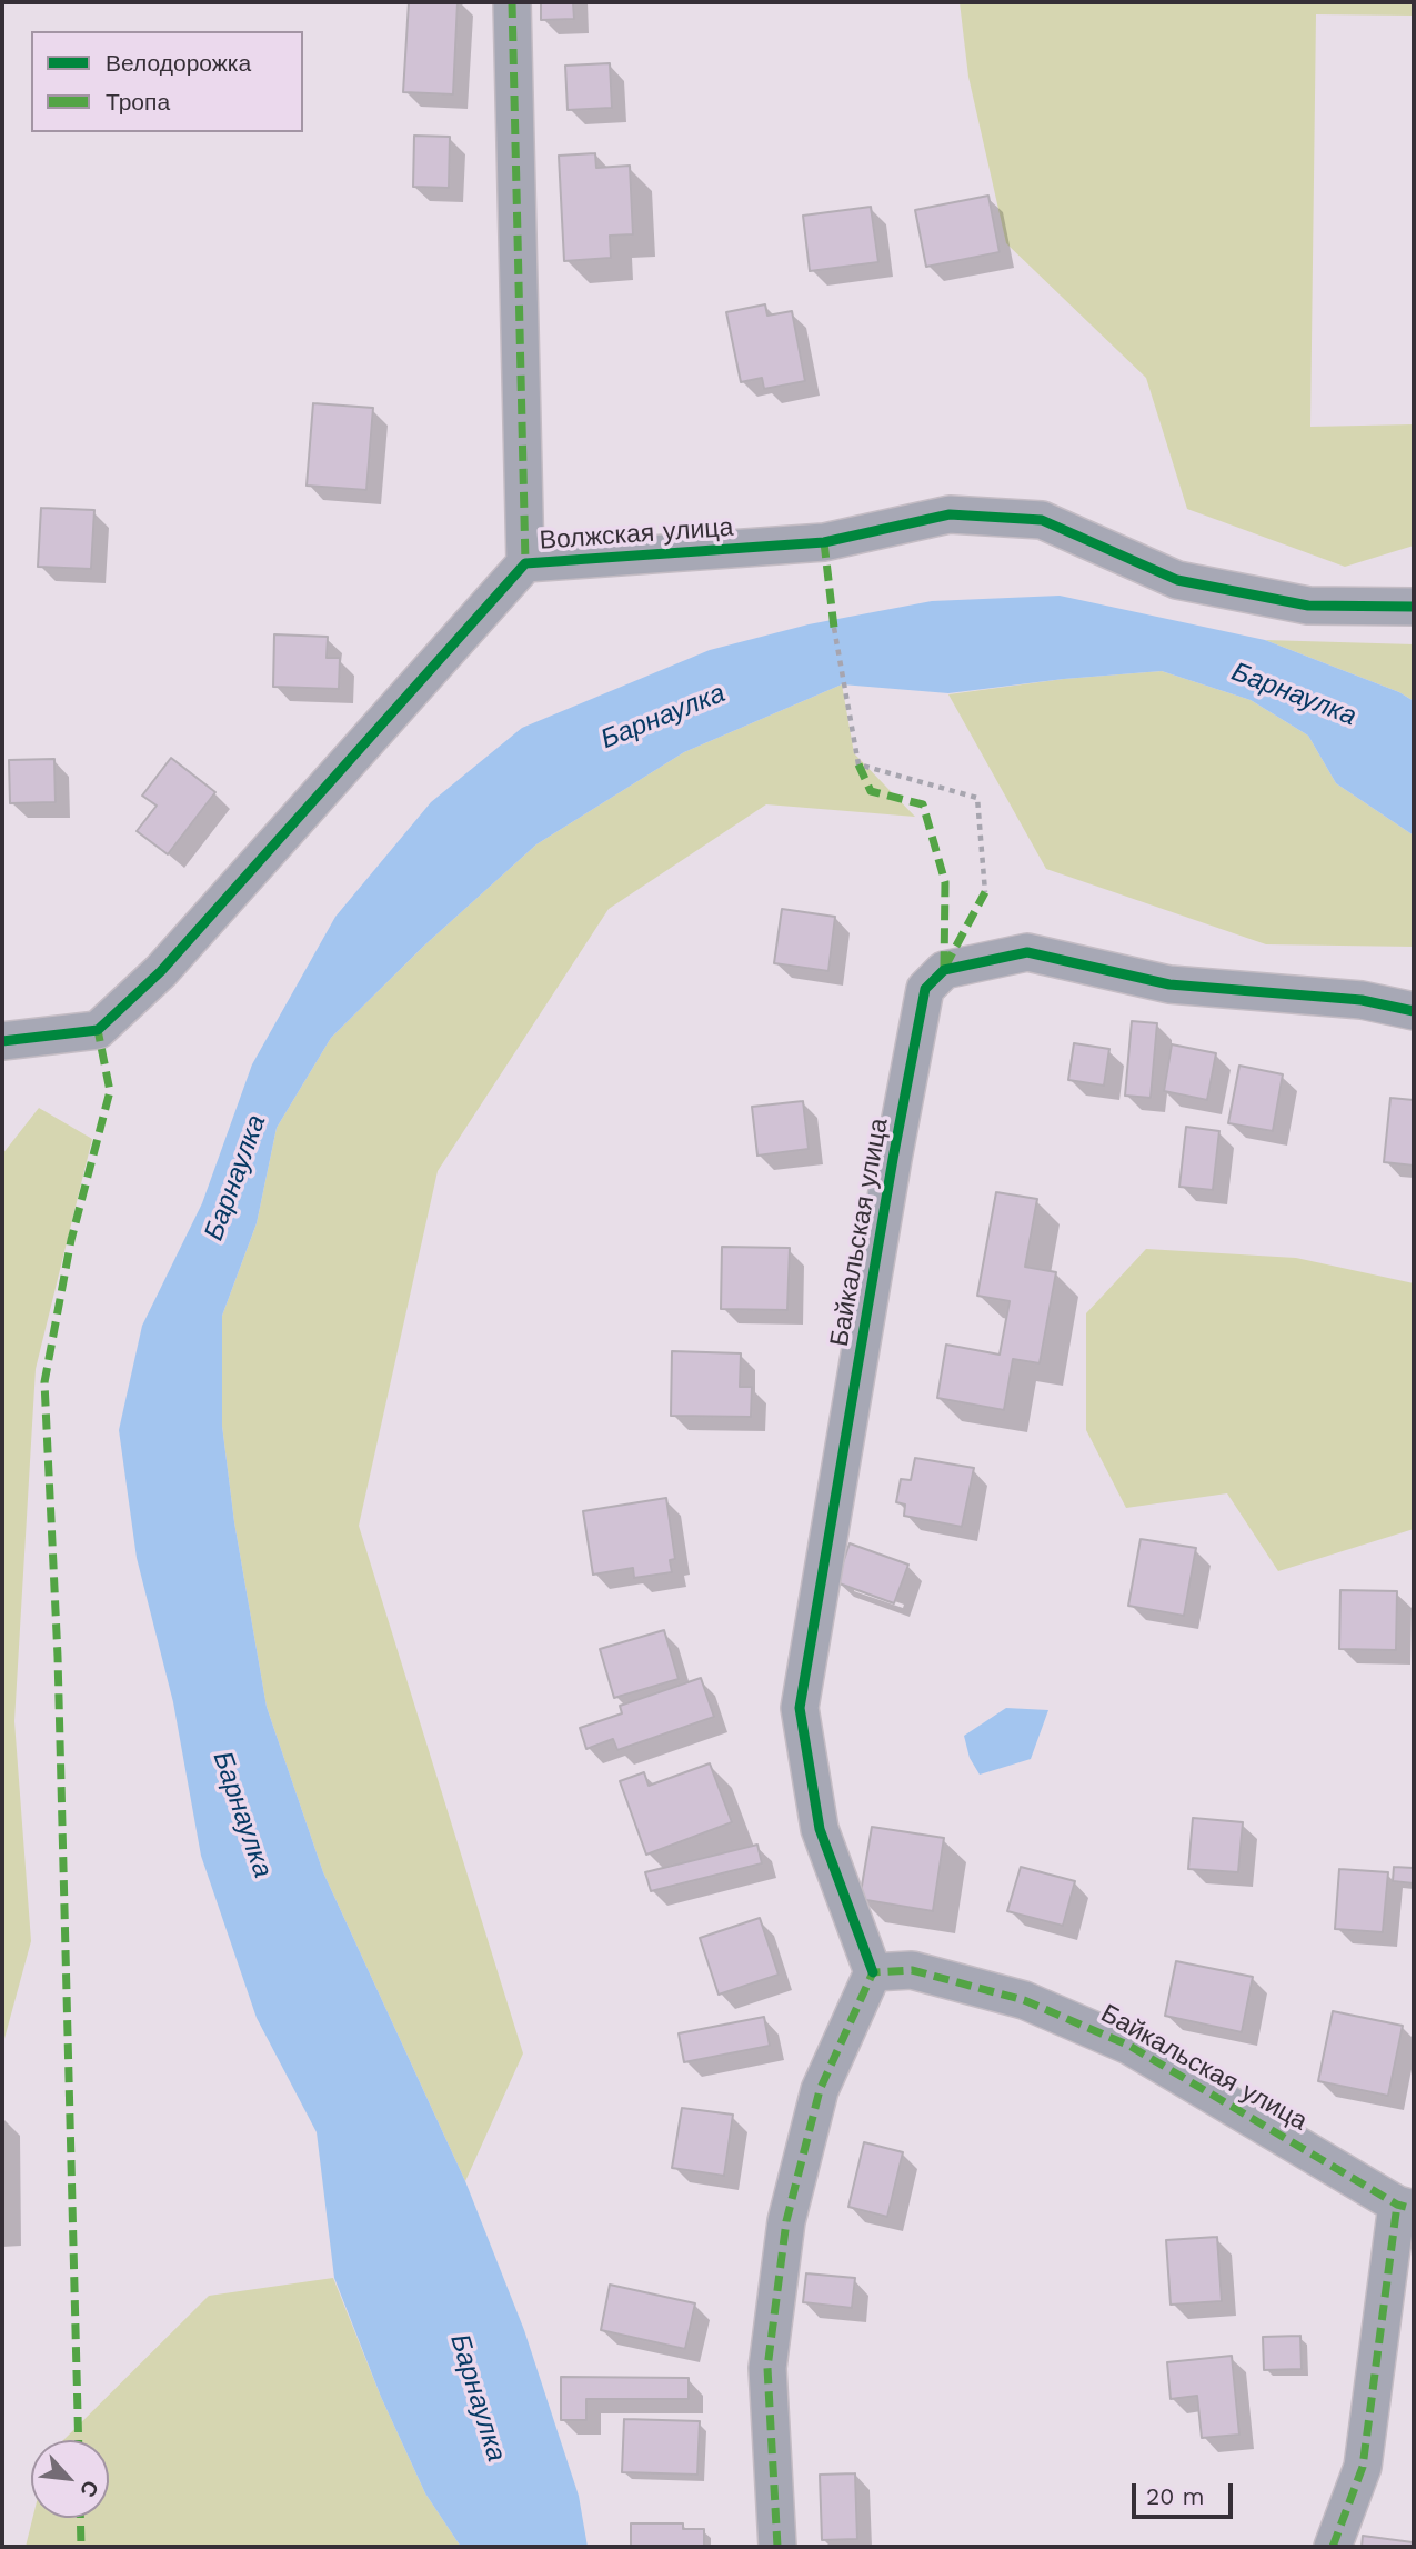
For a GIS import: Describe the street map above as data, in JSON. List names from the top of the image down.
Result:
{
  "streets": {
    "street": ["Волжская улица", "Байкальская улица"]
  },
  "water": ["Барнаулка"],
  "legend": ["Велодорожка", "Тропа"],
  "scale_bar": "20 m",
  "north": "bottom right"
}
